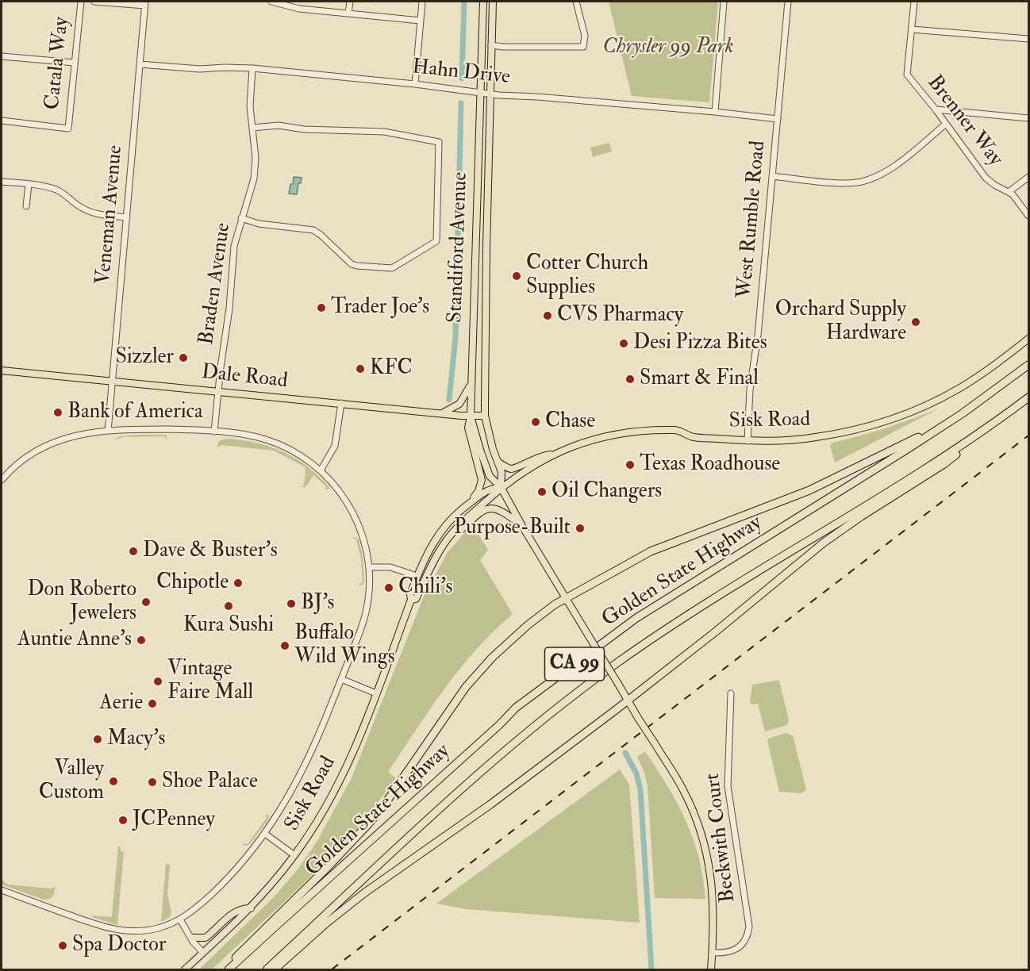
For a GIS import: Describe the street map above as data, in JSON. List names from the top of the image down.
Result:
{
  "streets": {
    "highway": ["Golden State Highway", "CA 99"],
    "main road": ["Standiford Avenue", "Dale Road", "Sisk Road"],
    "street": [
      "Catala Way",
      "Hahn Drive",
      "Brenner Way",
      "Veneman Avenue",
      "West Rumble Road",
      "Braden Avenue",
      "Beckwith Court"
    ]
  },
  "crossings": [
    ["Hahn Drive", "Veneman Avenue"],
    ["Hahn Drive", "West Rumble Road"],
    ["Hahn Drive", "Standiford Avenue"],
    ["Hahn Drive", "Braden Avenue"],
    ["Veneman Avenue", "Dale Road"],
    ["West Rumble Road", "Sisk Road"],
    ["Standiford Avenue", "Dale Road"],
    ["Standiford Avenue", "Sisk Road"],
    ["Standiford Avenue", "Beckwith Court"],
    ["Braden Avenue", "Dale Road"]
  ],
  "parks": ["Chrysler 99 Park"],
  "places": [
    "Cotter Church Supplies",
    "Trader Joe's",
    "CVS Pharmacy",
    "Orchard Supply Hardware",
    "Desi Pizza Bites",
    "Sizzler",
    "KFC",
    "Smart & Final",
    "Bank of America",
    "Chase",
    "Texas Roadhouse",
    "Oil Changers",
    "Purpose-Built",
    "Dave & Buster's",
    "Chipotle",
    "Chili's",
    "Don Roberto Jewelers",
    "BJ's",
    "Kura Sushi",
    "Auntie Anne's",
    "Buffalo Wild Wings",
    "Vintage Faire Mall",
    "Aerie",
    "Macy's",
    "Valley Custom",
    "Shoe Palace",
    "JCPenney",
    "Spa Doctor"
  ]
}
